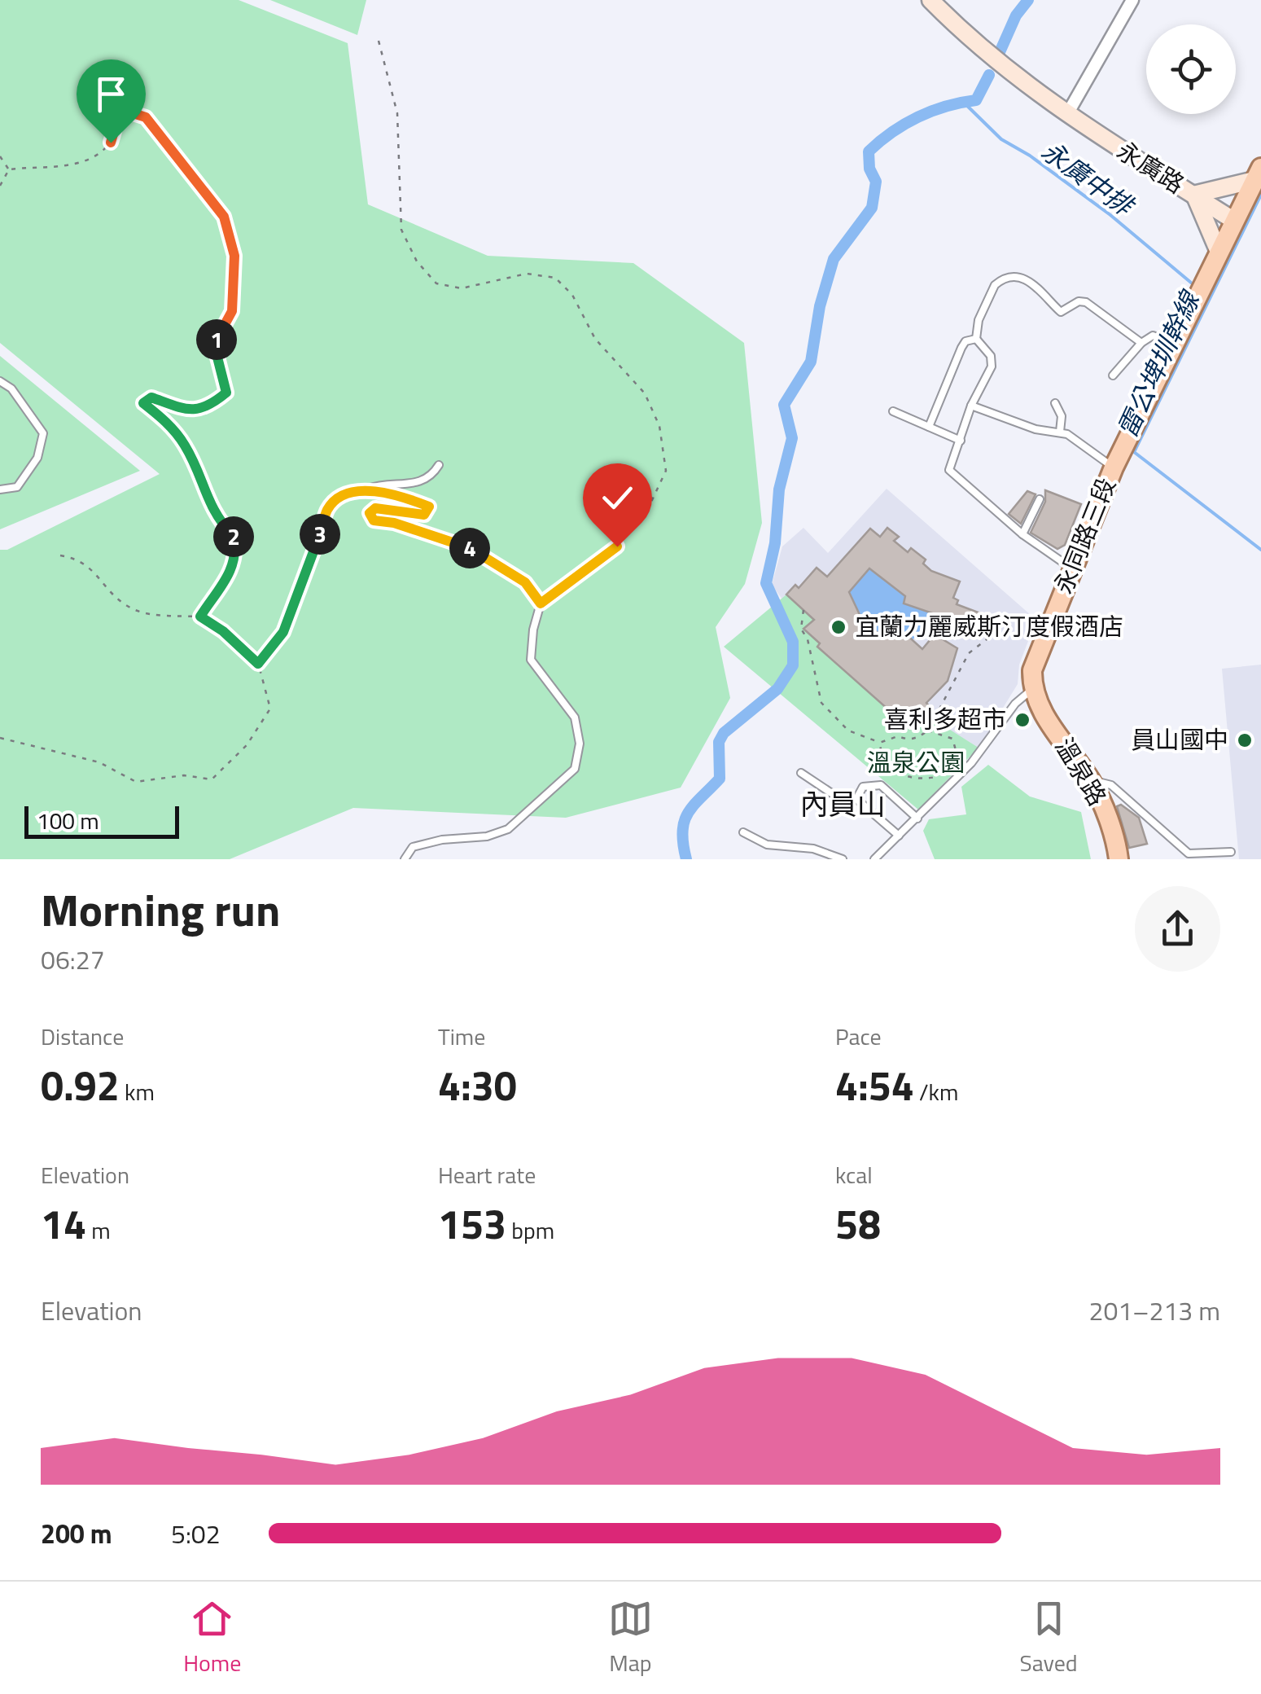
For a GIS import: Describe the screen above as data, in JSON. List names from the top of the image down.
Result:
{
  "streets": {
    "main road": ["永同路三段", "溫泉路"],
    "street": ["永廣路"]
  },
  "crossings": [
    ["永廣路", "永同路三段"],
    ["永同路三段", "溫泉路"]
  ],
  "districts": ["內員山"],
  "water": ["永廣中排", "雷公埤圳幹線"],
  "parks": ["溫泉公園"],
  "places": ["宜蘭力麗威斯汀度假酒店", "喜利多超市", "員山國中"],
  "scale_bar": "100 m",
  "page": {
    "pins": [
      "1",
      "3",
      "2",
      "4"
    ],
    "scale": "100 m",
    "heading": ["Morning run", "06:27"],
    "stats": [
      ["Distance", "0.92 km"],
      ["Time", "4:30"],
      ["Pace", "4:54 /km"],
      ["Elevation", "14 m"],
      ["Heart rate", "153 bpm"],
      ["kcal", "58"]
    ],
    "chart": ["Elevation", "201–213 m"],
    "list": [
      {
        "name": "200 m",
        "note": "5:02"
      }
    ],
    "tabs": ["Home", "Map", "Saved"]
  }
}
